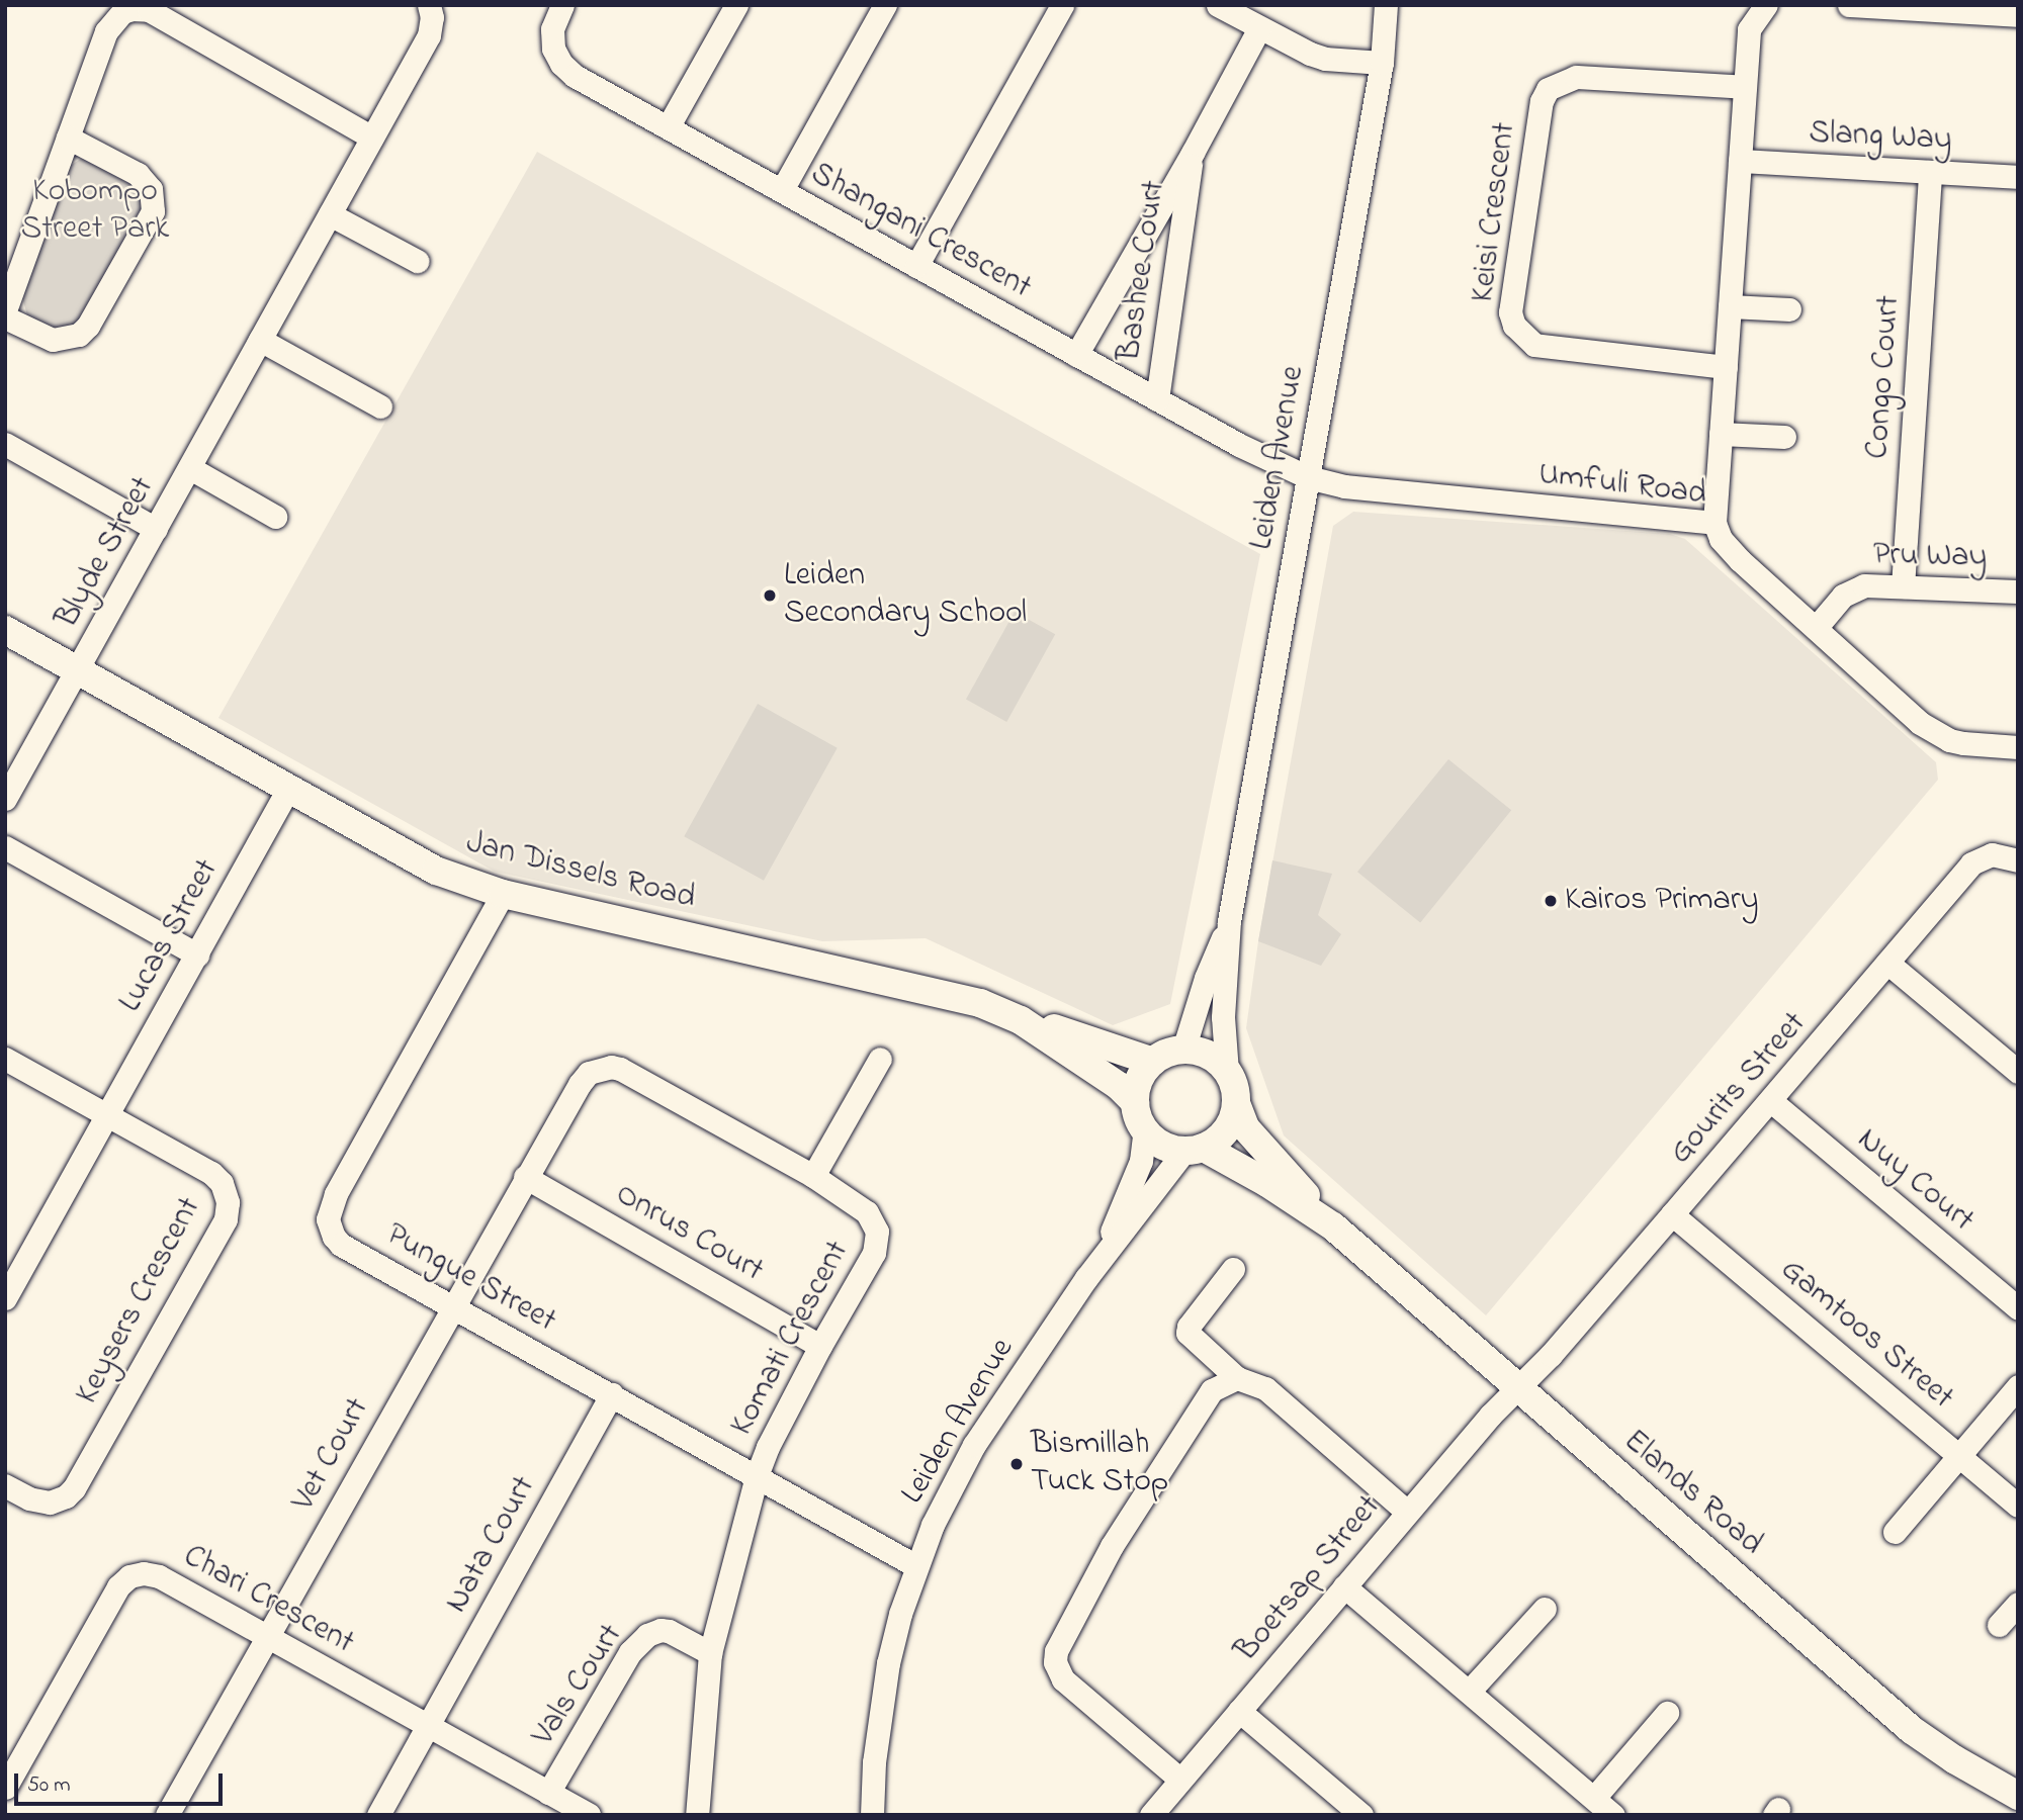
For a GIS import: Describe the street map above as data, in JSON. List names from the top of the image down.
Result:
{
  "streets": {
    "street": [
      "Slang Way",
      "Keisi Crescent",
      "Shangani Crescent",
      "Bashee Court",
      "Congo Court",
      "Leiden Avenue",
      "Umfuli Road",
      "Blyde Street",
      "Pru Way",
      "Jan Dissels Road",
      "Lucas Street",
      "Gourits Street",
      "Nuy Court",
      "Onrus Court",
      "Pungue Street",
      "Keysers Crescent",
      "Gamtoos Street",
      "Komati Crescent",
      "Vet Court",
      "Elands Road",
      "Nata Court",
      "Boetsap Street",
      "Chari Crescent",
      "Vals Court"
    ]
  },
  "crossings": [
    ["Slang Way", "Congo Court"],
    ["Shangani Crescent", "Bashee Court"],
    ["Shangani Crescent", "Leiden Avenue"],
    ["Shangani Crescent", "Umfuli Road"],
    ["Congo Court", "Pru Way"],
    ["Leiden Avenue", "Umfuli Road"],
    ["Leiden Avenue", "Jan Dissels Road"],
    ["Leiden Avenue", "Pungue Street"],
    ["Leiden Avenue", "Elands Road"],
    ["Umfuli Road", "Pru Way"],
    ["Blyde Street", "Jan Dissels Road"],
    ["Jan Dissels Road", "Lucas Street"],
    ["Jan Dissels Road", "Pungue Street"],
    ["Jan Dissels Road", "Elands Road"],
    ["Lucas Street", "Keysers Crescent"],
    ["Gourits Street", "Nuy Court"],
    ["Gourits Street", "Gamtoos Street"],
    ["Gourits Street", "Elands Road"],
    ["Gourits Street", "Boetsap Street"],
    ["Onrus Court", "Komati Crescent"],
    ["Pungue Street", "Komati Crescent"],
    ["Pungue Street", "Vet Court"],
    ["Pungue Street", "Nata Court"],
    ["Komati Crescent", "Vet Court"],
    ["Komati Crescent", "Vals Court"],
    ["Vet Court", "Chari Crescent"],
    ["Elands Road", "Boetsap Street"],
    ["Nata Court", "Chari Crescent"],
    ["Chari Crescent", "Vals Court"]
  ],
  "parks": ["Kobompo Street Park"],
  "places": ["Leiden Secondary School", "Kairos Primary", "Bismillah Tuck Stop"],
  "scale_bar": "50 m"
}
